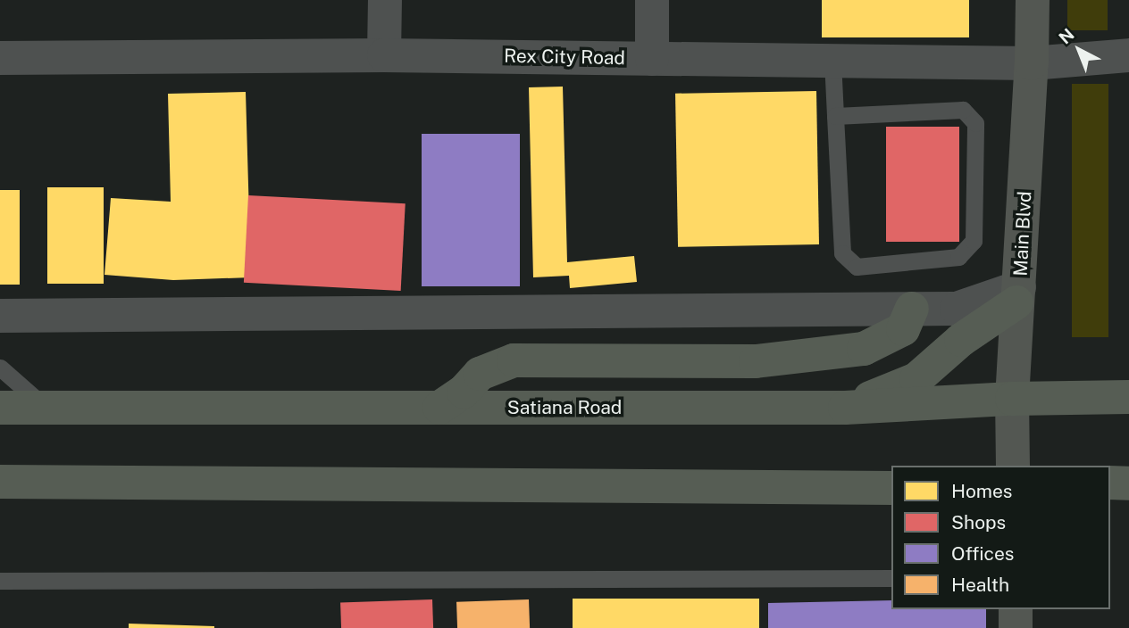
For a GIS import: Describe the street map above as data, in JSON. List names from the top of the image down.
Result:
{
  "streets": {
    "main road": ["Main Blvd", "Satiana Road"],
    "street": ["Rex City Road"]
  },
  "crossings": [
    ["Rex City Road", "Main Blvd"],
    ["Main Blvd", "Satiana Road"]
  ],
  "legend": [
    "Homes",
    "Shops",
    "Offices",
    "Health"
  ],
  "north": "top left"
}
